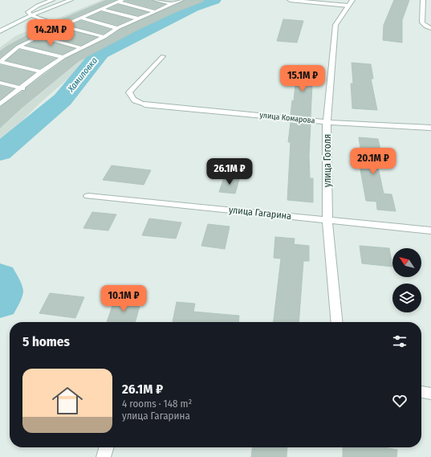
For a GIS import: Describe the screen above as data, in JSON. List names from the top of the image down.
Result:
{
  "streets": {
    "street": ["улица Комарова", "улица Гоголя", "улица Гагарина"]
  },
  "crossings": [
    ["улица Комарова", "улица Гоголя"],
    ["улица Гоголя", "улица Гагарина"]
  ],
  "water": ["Хамиловка"],
  "north": "top left",
  "page": {
    "price": [
      "14.2M ₽",
      "15.1M ₽",
      "20.1M ₽",
      "26.1M ₽",
      "10.1M ₽"
    ],
    "heading": "5 homes",
    "list": [
      {
        "name": "26.1M ₽",
        "note": "4 rooms · 148 m² · улица Гагарина"
      }
    ]
  }
}
